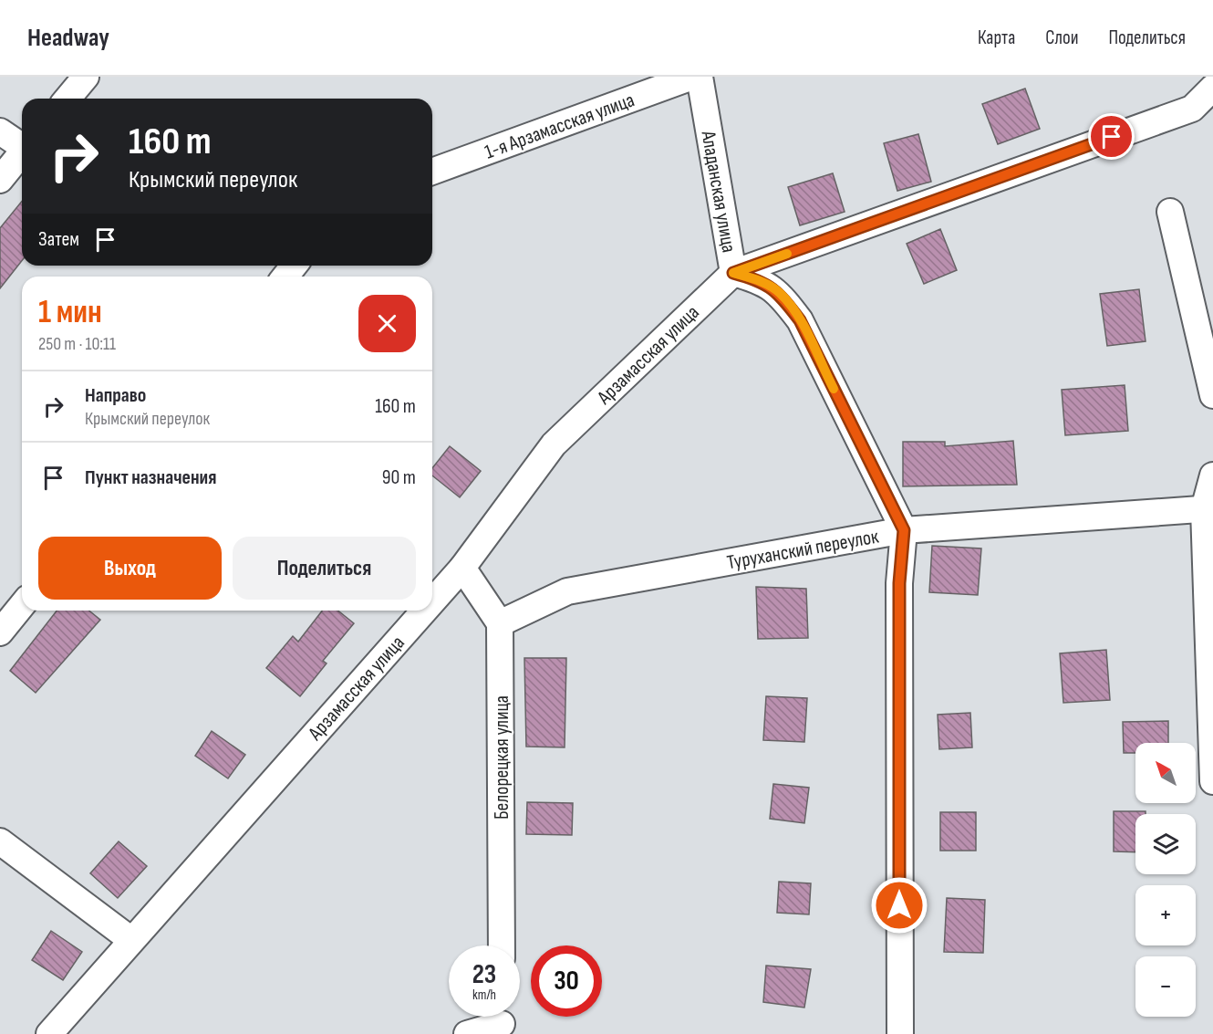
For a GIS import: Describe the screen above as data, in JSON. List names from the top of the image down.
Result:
{
  "streets": {
    "street": [
      "1-я Арзамасская улица",
      "Аладанская улица",
      "Арзамасская улица",
      "Туруханский переулок",
      "Белорецкая улица"
    ]
  },
  "crossings": [
    ["Аладанская улица", "Арзамасская улица"],
    ["Аладанская улица", "Туруханский переулок"],
    ["Туруханский переулок", "Белорецкая улица"]
  ],
  "north": "top left",
  "page": {
    "header": "Headway",
    "nav": ["Карта", "Слои", "Поделиться"],
    "turn": ["160 m", "Крымский переулок"],
    "then": "Затем",
    "heading": ["1 мин", "250 m · 10:11"],
    "list": [
      {
        "name": "Направо",
        "note": "Крымский переулок",
        "value": "160 m"
      },
      {
        "name": "Пункт назначения",
        "value": "90 m"
      }
    ],
    "buttons": ["Выход", "Поделиться"],
    "map_buttons": ["+", "−"],
    "speed": "23 km/h",
    "limit": "30"
  }
}
